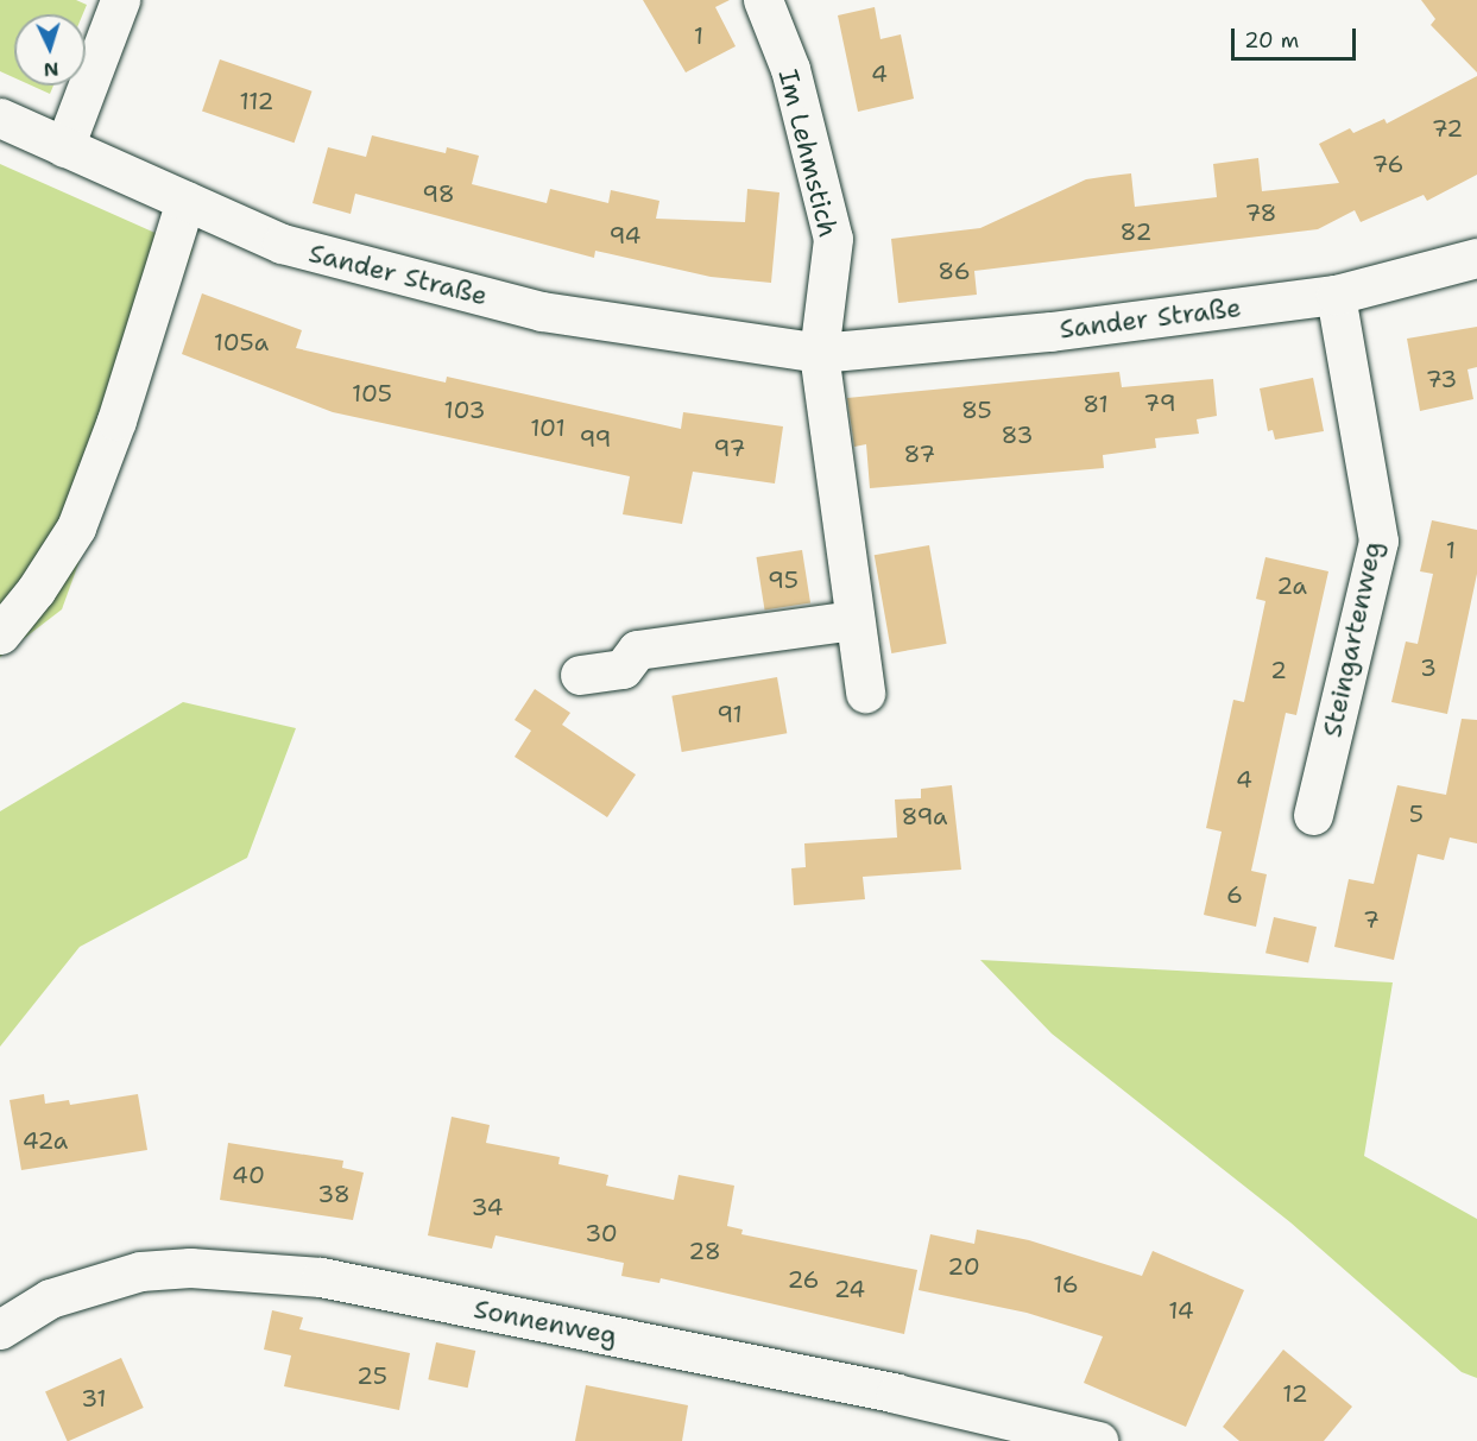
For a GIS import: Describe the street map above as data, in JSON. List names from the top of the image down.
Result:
{
  "streets": {
    "street": [
      "Im Lehmstich",
      "Sander Straße",
      "Steingartenweg",
      "Sonnenweg"
    ]
  },
  "crossings": [
    ["Im Lehmstich", "Sander Straße"],
    ["Sander Straße", "Steingartenweg"]
  ],
  "house_numbers": [
    "1",
    "4",
    "112",
    "72",
    "76",
    "98",
    "78",
    "82",
    "94",
    "86",
    "105a",
    "73",
    "105",
    "79",
    "81",
    "103",
    "85",
    "101",
    "83",
    "99",
    "97",
    "87",
    "1",
    "95",
    "2a",
    "3",
    "2",
    "91",
    "4",
    "5",
    "89a",
    "6",
    "7",
    "42a",
    "40",
    "38",
    "34",
    "30",
    "28",
    "20",
    "26",
    "16",
    "24",
    "14",
    "25",
    "12",
    "31"
  ],
  "scale_bar": "20 m",
  "north": "bottom"
}
